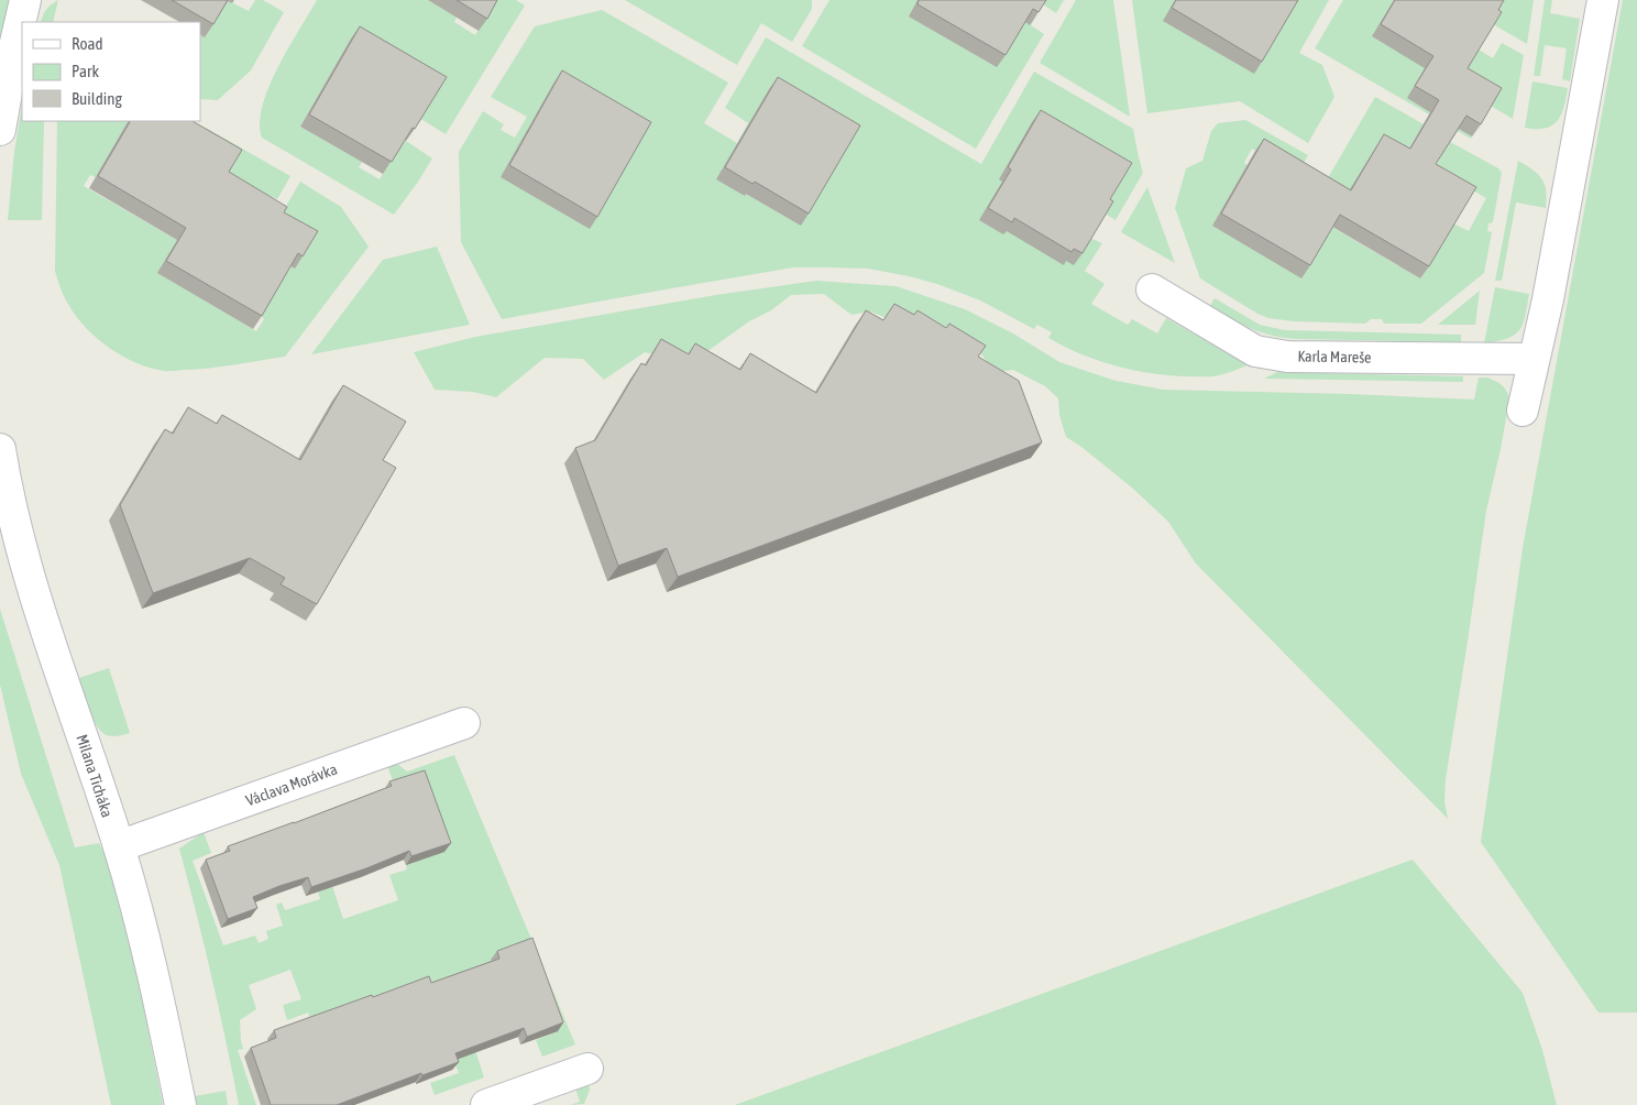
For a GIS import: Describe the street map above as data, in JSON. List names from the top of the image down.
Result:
{
  "streets": {
    "street": ["Karla Mareše", "Milana Ticháka", "Václava Morávka"]
  },
  "crossings": [
    ["Milana Ticháka", "Václava Morávka"]
  ],
  "legend": ["Road", "Park", "Building"]
}
